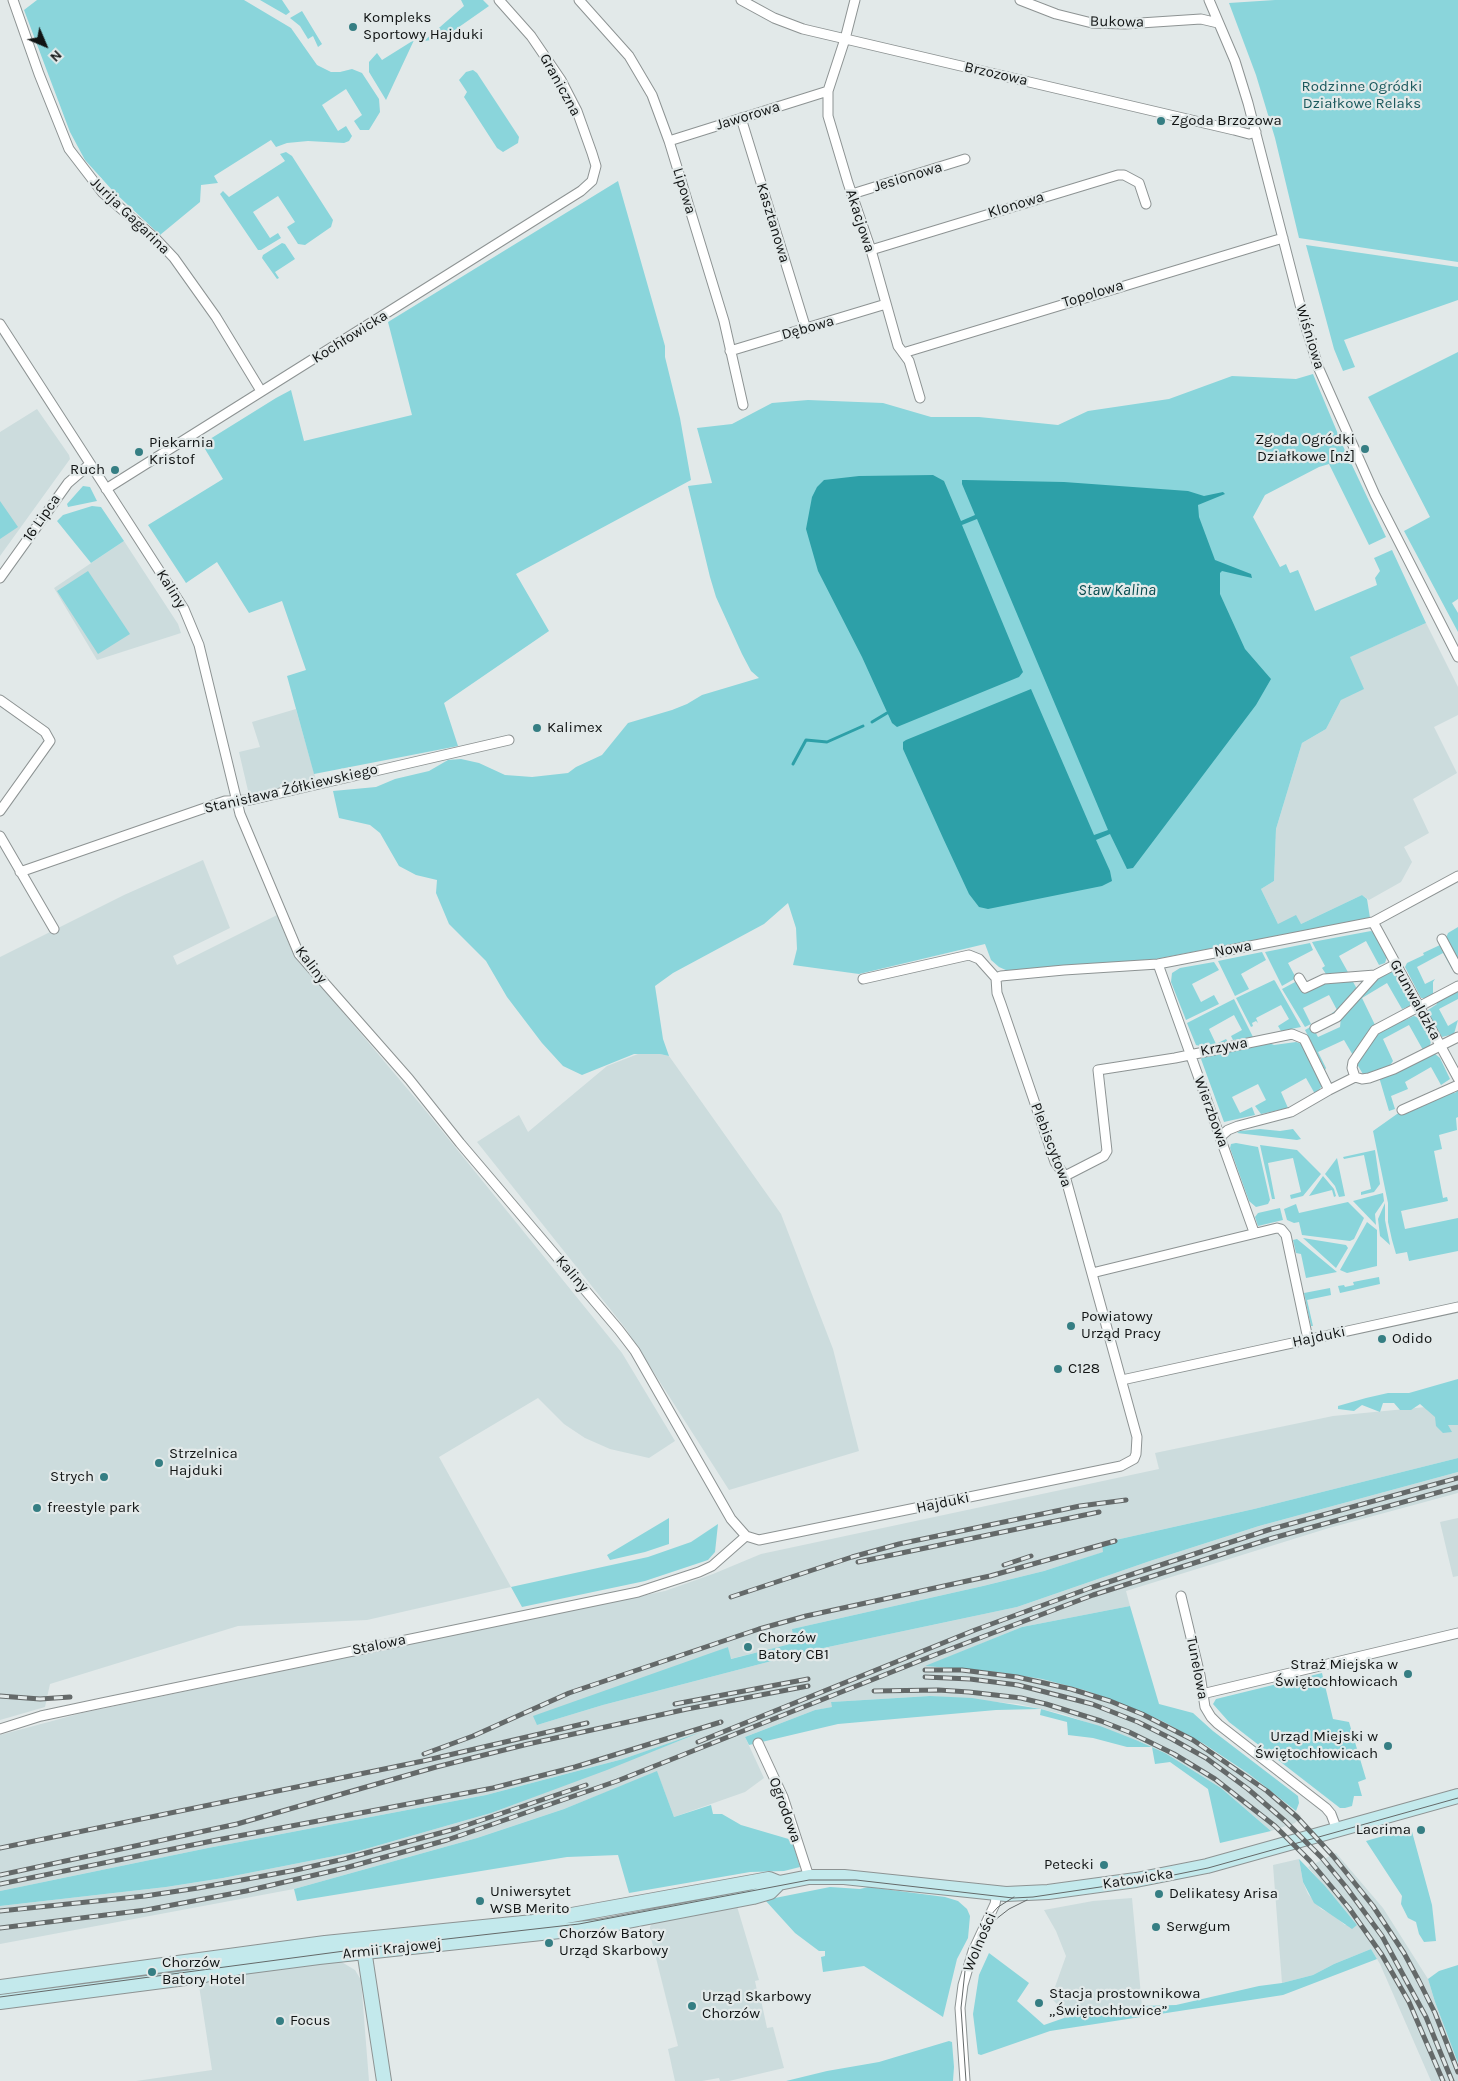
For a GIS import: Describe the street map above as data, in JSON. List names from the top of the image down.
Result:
{
  "streets": {
    "street": [
      "Bukowa",
      "Brzozowa",
      "Graniczna",
      "Jaworowa",
      "Jesionowa",
      "Lipowa",
      "Klonowa",
      "Jurija Gagarina",
      "Akacjowa",
      "Kasztanowa",
      "Topolowa",
      "Dębowa",
      "Kochłowicka",
      "Wiśniowa",
      "16 Lipca",
      "Kaliny",
      "Stanisława Żółkiewskiego",
      "Nowa",
      "Grunwaldzka",
      "Krzywa",
      "Wierzbowa",
      "Plebiscytowa",
      "Hajduki",
      "Stalowa",
      "Tunelowa",
      "Ogrodowa",
      "Katowicka",
      "Wolności",
      "Armii Krajowej"
    ]
  },
  "crossings": [
    ["Bukowa", "Wiśniowa"],
    ["Brzozowa", "Akacjowa"],
    ["Brzozowa", "Wiśniowa"],
    ["Graniczna", "Kochłowicka"],
    ["Jaworowa", "Lipowa"],
    ["Jaworowa", "Akacjowa"],
    ["Jaworowa", "Kasztanowa"],
    ["Jesionowa", "Akacjowa"],
    ["Lipowa", "Dębowa"],
    ["Klonowa", "Akacjowa"],
    ["Jurija Gagarina", "Kochłowicka"],
    ["Akacjowa", "Topolowa"],
    ["Akacjowa", "Dębowa"],
    ["Kasztanowa", "Dębowa"],
    ["Topolowa", "Wiśniowa"],
    ["Kochłowicka", "Kaliny"],
    ["16 Lipca", "Kaliny"],
    ["Kaliny", "Stanisława Żółkiewskiego"],
    ["Kaliny", "Hajduki"],
    ["Kaliny", "Stalowa"],
    ["Nowa", "Grunwaldzka"],
    ["Nowa", "Wierzbowa"],
    ["Nowa", "Plebiscytowa"],
    ["Krzywa", "Wierzbowa"],
    ["Krzywa", "Plebiscytowa"],
    ["Plebiscytowa", "Hajduki"],
    ["Hajduki", "Stalowa"],
    ["Tunelowa", "Katowicka"],
    ["Ogrodowa", "Katowicka"],
    ["Katowicka", "Wolności"]
  ],
  "water": ["Staw Kalina"],
  "parks": ["Rodzinne Ogródki Działkowe Relaks"],
  "places": [
    "Kompleks Sportowy Hajduki",
    "Zgoda Brzozowa",
    "Zgoda Ogródki Działkowe [nż]",
    "Piekarnia Kristof",
    "Ruch",
    "Kalimex",
    "Powiatowy Urząd Pracy",
    "Odido",
    "C128",
    "Strzelnica Hajduki",
    "Strych",
    "freestyle park",
    "Chorzów Batory CB1",
    "Straż Miejska w Świętochłowicach",
    "Urząd Miejski w Świętochłowicach",
    "Lacrima",
    "Petecki",
    "Delikatesy Arisa",
    "Uniwersytet WSB Merito",
    "Serwgum",
    "Chorzów Batory Urząd Skarbowy",
    "Chorzów Batory Hotel",
    "Stacja prostownikowa „Świętochłowice”",
    "Urząd Skarbowy Chorzów",
    "Focus"
  ],
  "north": "bottom right"
}
